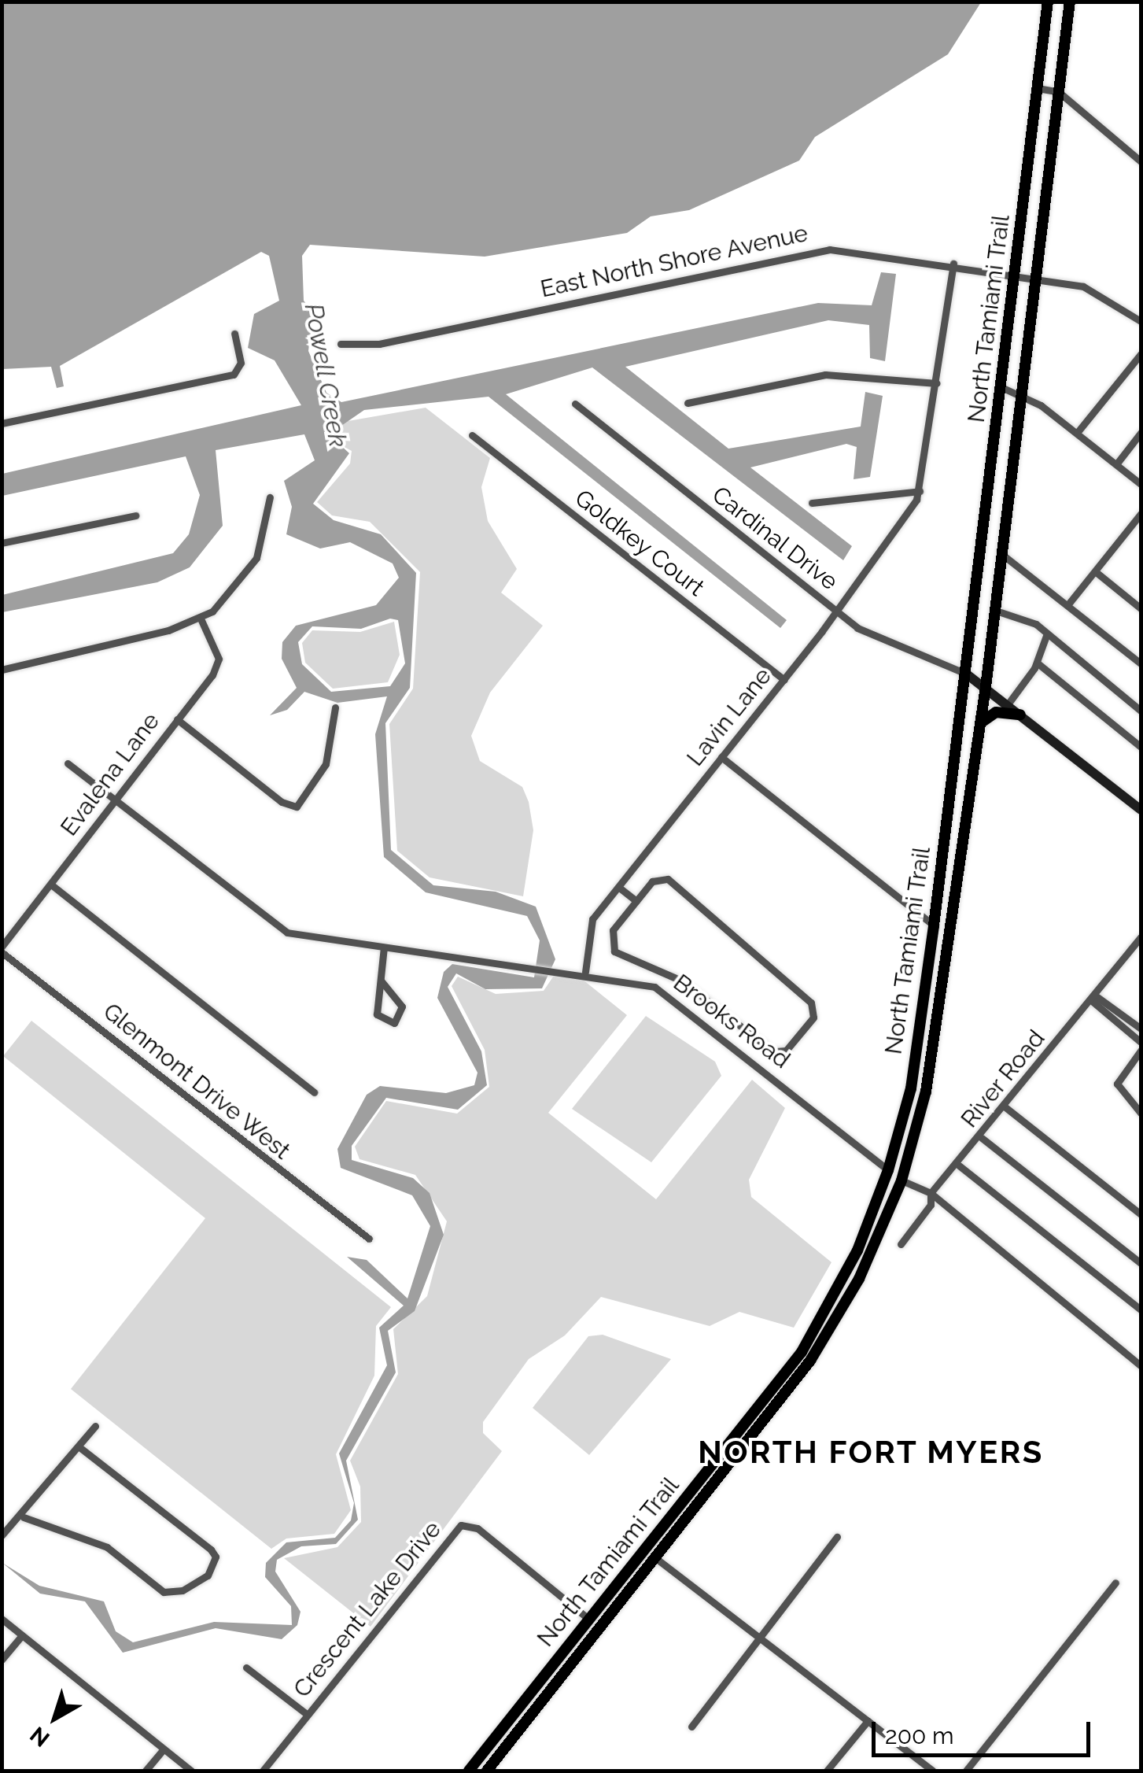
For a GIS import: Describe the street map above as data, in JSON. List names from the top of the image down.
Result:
{
  "streets": {
    "main road": ["North Tamiami Trail"],
    "street": [
      "East North Shore Avenue",
      "Cardinal Drive",
      "Goldkey Court",
      "Lavin Lane",
      "Evalena Lane",
      "Brooks Road",
      "River Road",
      "Glenmont Drive West",
      "Crescent Lake Drive"
    ]
  },
  "crossings": [
    ["East North Shore Avenue", "North Tamiami Trail"],
    ["North Tamiami Trail", "Cardinal Drive"],
    ["North Tamiami Trail", "Brooks Road"],
    ["North Tamiami Trail", "Crescent Lake Drive"],
    ["Cardinal Drive", "Lavin Lane"],
    ["Goldkey Court", "Lavin Lane"],
    ["Lavin Lane", "Brooks Road"],
    ["Evalena Lane", "Brooks Road"],
    ["Evalena Lane", "Glenmont Drive West"]
  ],
  "districts": ["NORTH FORT MYERS"],
  "water": ["Powell Creek"],
  "scale_bar": "200 m",
  "north": "bottom left"
}
